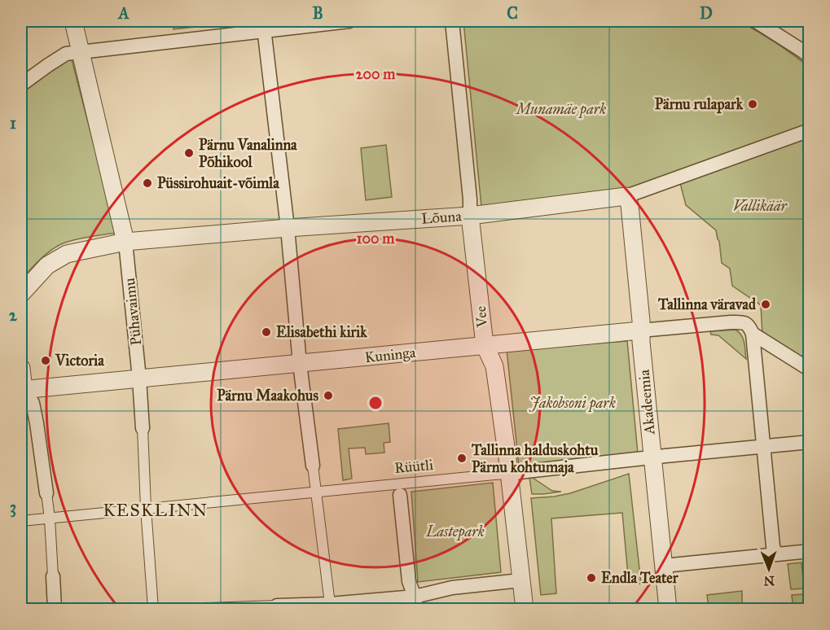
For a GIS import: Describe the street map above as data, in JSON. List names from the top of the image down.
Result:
{
  "streets": {
    "street": [
      "Lõuna",
      "Pühavaimu",
      "Vee",
      "Kuninga",
      "Akadeemia",
      "Rüütli"
    ]
  },
  "crossings": [
    ["Lõuna", "Pühavaimu"],
    ["Lõuna", "Vee"],
    ["Lõuna", "Akadeemia"],
    ["Pühavaimu", "Kuninga"],
    ["Pühavaimu", "Rüütli"],
    ["Vee", "Kuninga"],
    ["Vee", "Rüütli"],
    ["Kuninga", "Akadeemia"],
    ["Akadeemia", "Rüütli"]
  ],
  "districts": ["KESKLINN"],
  "parks": [
    "Munamäe park",
    "Vallikäär",
    "Jakobsoni park",
    "Lastepark"
  ],
  "places": [
    "Pärnu rulapark",
    "Pärnu Vanalinna Põhikool",
    "Püssirohuait-võimla",
    "Tallinna väravad",
    "Elisabethi kirik",
    "Victoria",
    "Pärnu Maakohus",
    "Tallinna halduskohtu Pärnu kohtumaja",
    "Endla Teater"
  ],
  "north": "bottom",
  "grid": {
    "columns": [
      "A",
      "B",
      "C",
      "D"
    ],
    "rows": ["1", "2", "3"]
  },
  "rings": ["200 m", "100 m"]
}
